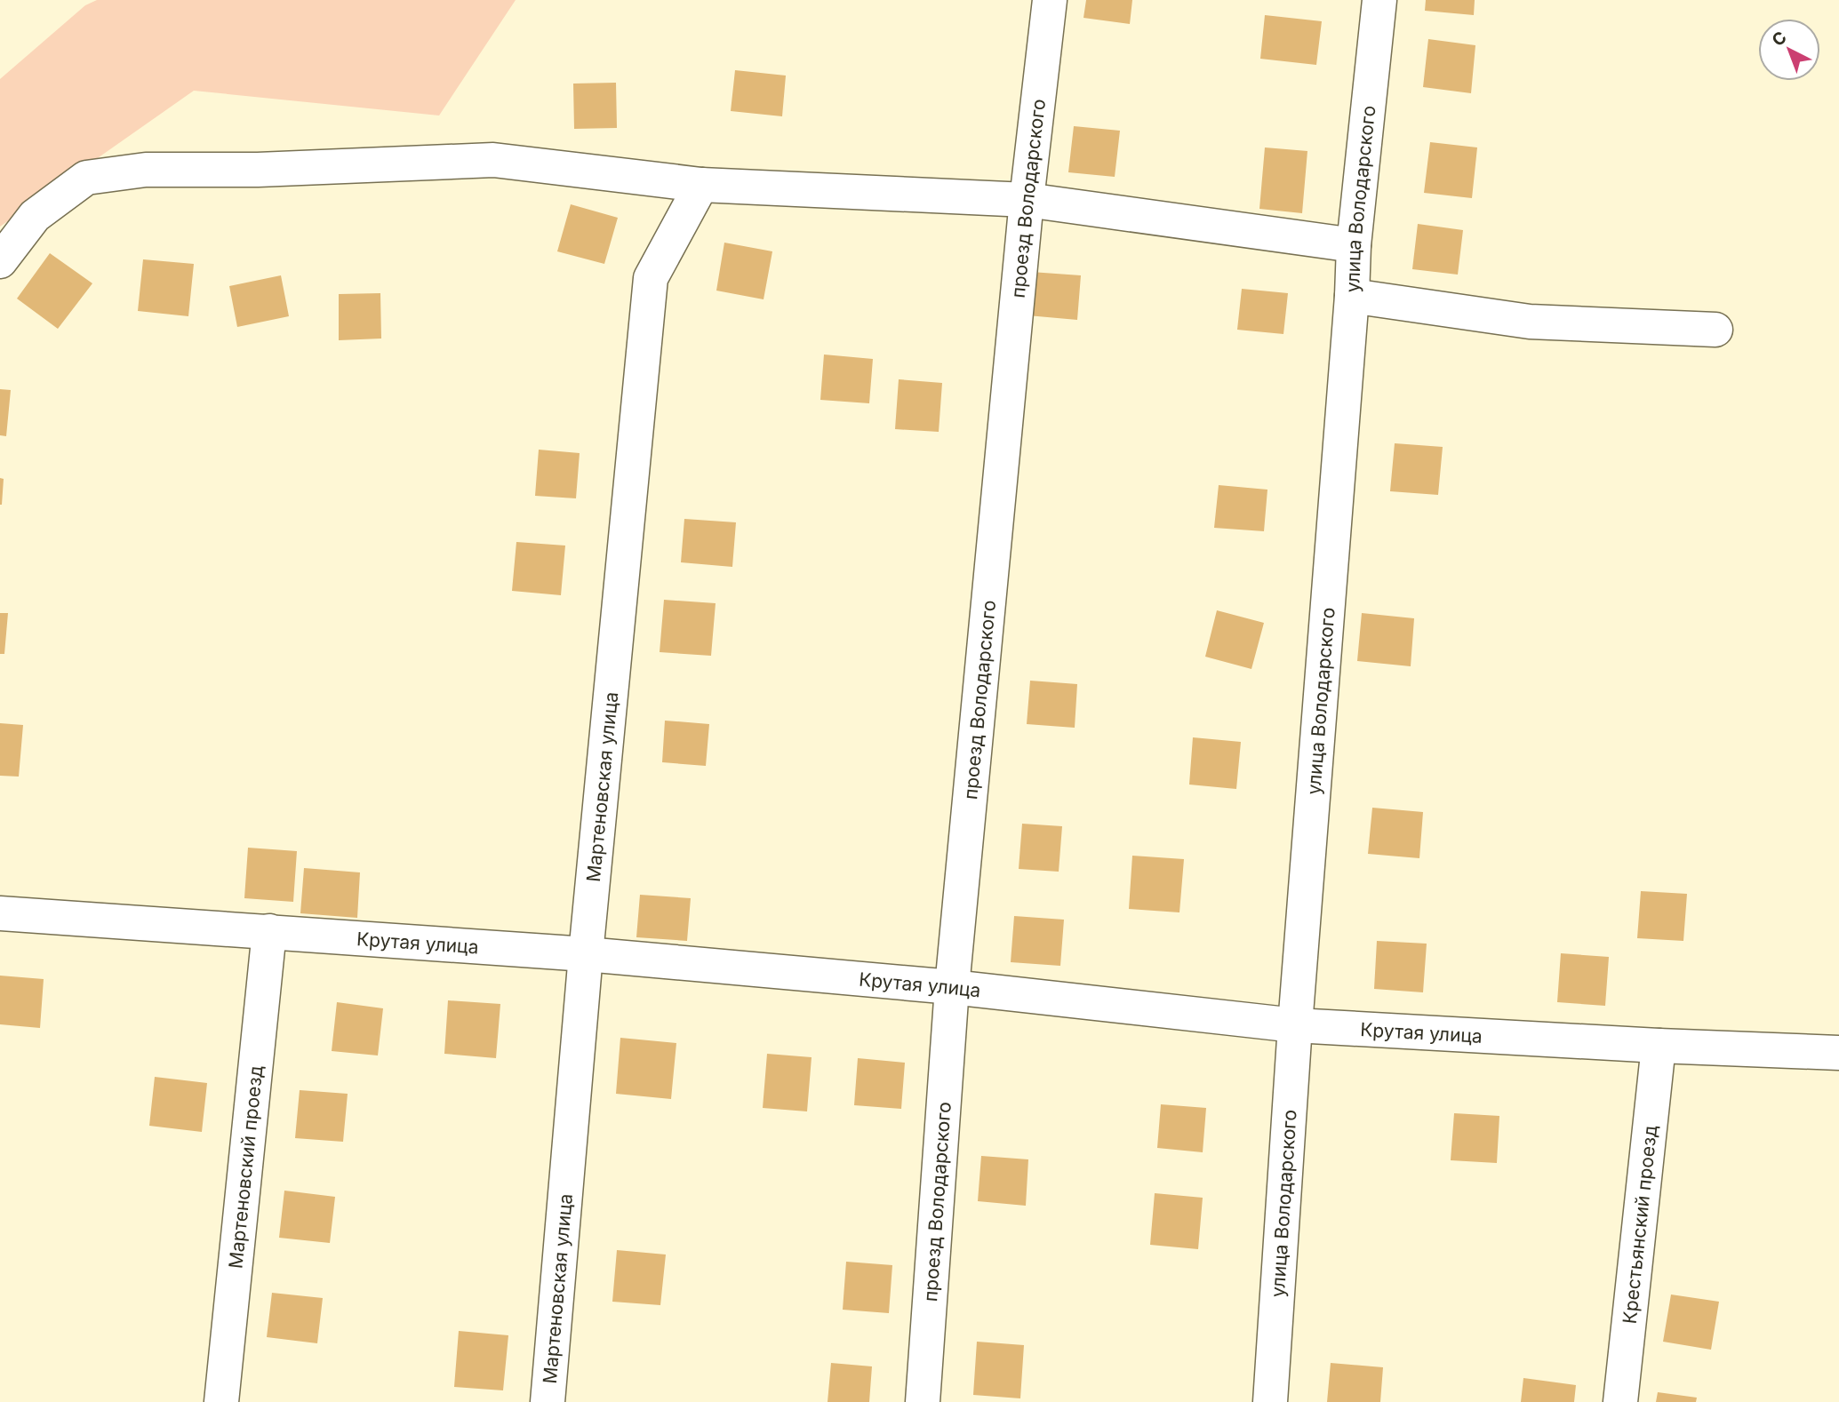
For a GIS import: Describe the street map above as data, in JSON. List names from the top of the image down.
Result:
{
  "streets": {
    "street": [
      "улица Володарского",
      "проезд Володарского",
      "Мартеновская улица",
      "Крутая улица",
      "Мартеновский проезд",
      "Крестьянский проезд"
    ]
  },
  "crossings": [
    ["улица Володарского", "Крутая улица"],
    ["проезд Володарского", "Крутая улица"],
    ["Мартеновская улица", "Крутая улица"],
    ["Крутая улица", "Мартеновский проезд"],
    ["Крутая улица", "Крестьянский проезд"]
  ],
  "north": "top left"
}
